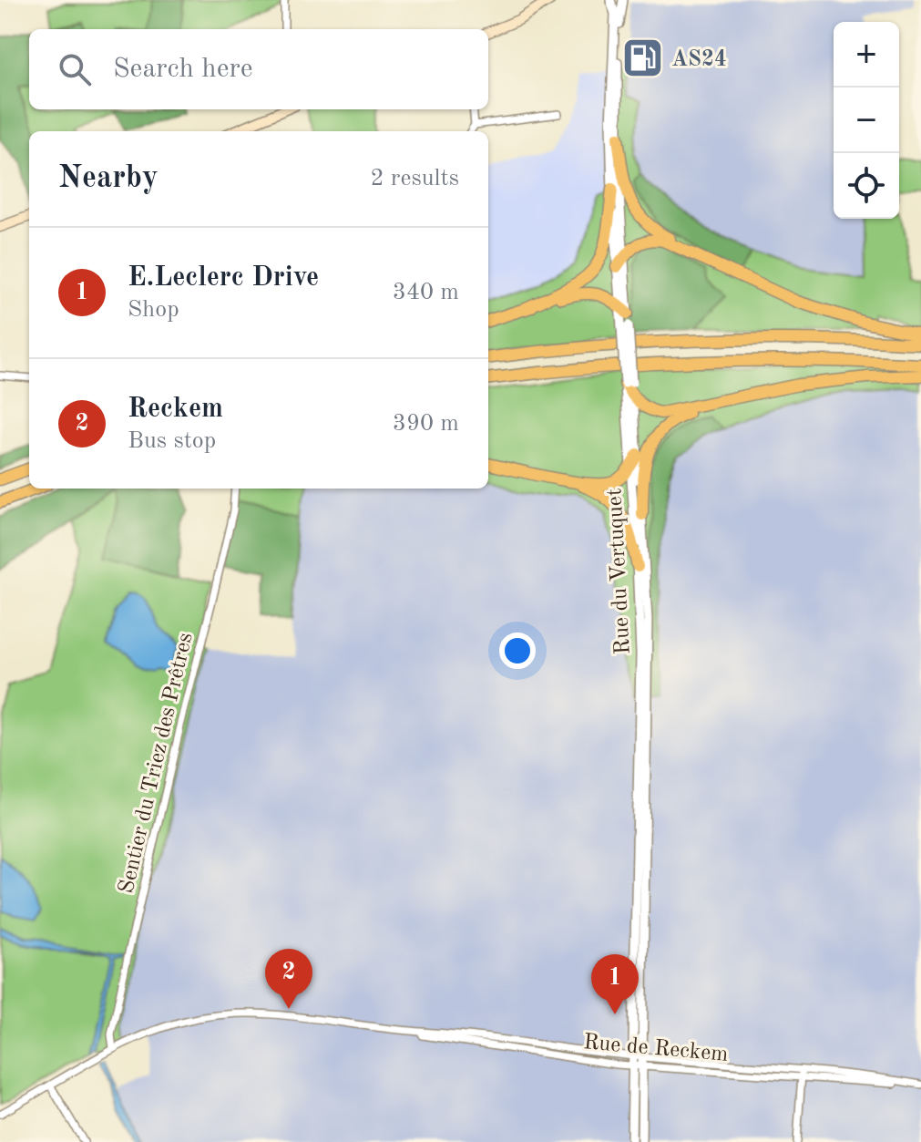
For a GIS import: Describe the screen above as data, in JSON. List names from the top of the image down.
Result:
{
  "streets": {
    "street": ["Rue du Vertuquet", "Sentier du Triez des Prêtres", "Rue de Reckem"]
  },
  "crossings": [
    ["Rue du Vertuquet", "Rue de Reckem"],
    ["Sentier du Triez des Prêtres", "Rue de Reckem"]
  ],
  "places": {
    "fuel station": ["AS24"]
  },
  "page": {
    "map_buttons": ["+", "−"],
    "search": "Search here",
    "heading": ["Nearby", "2 results"],
    "list": [
      {
        "mark": "1",
        "name": "E.Leclerc Drive",
        "note": "Shop",
        "value": "340 m"
      },
      {
        "mark": "2",
        "name": "Reckem",
        "note": "Bus stop",
        "value": "390 m"
      }
    ],
    "pins": ["2", "1"]
  }
}
